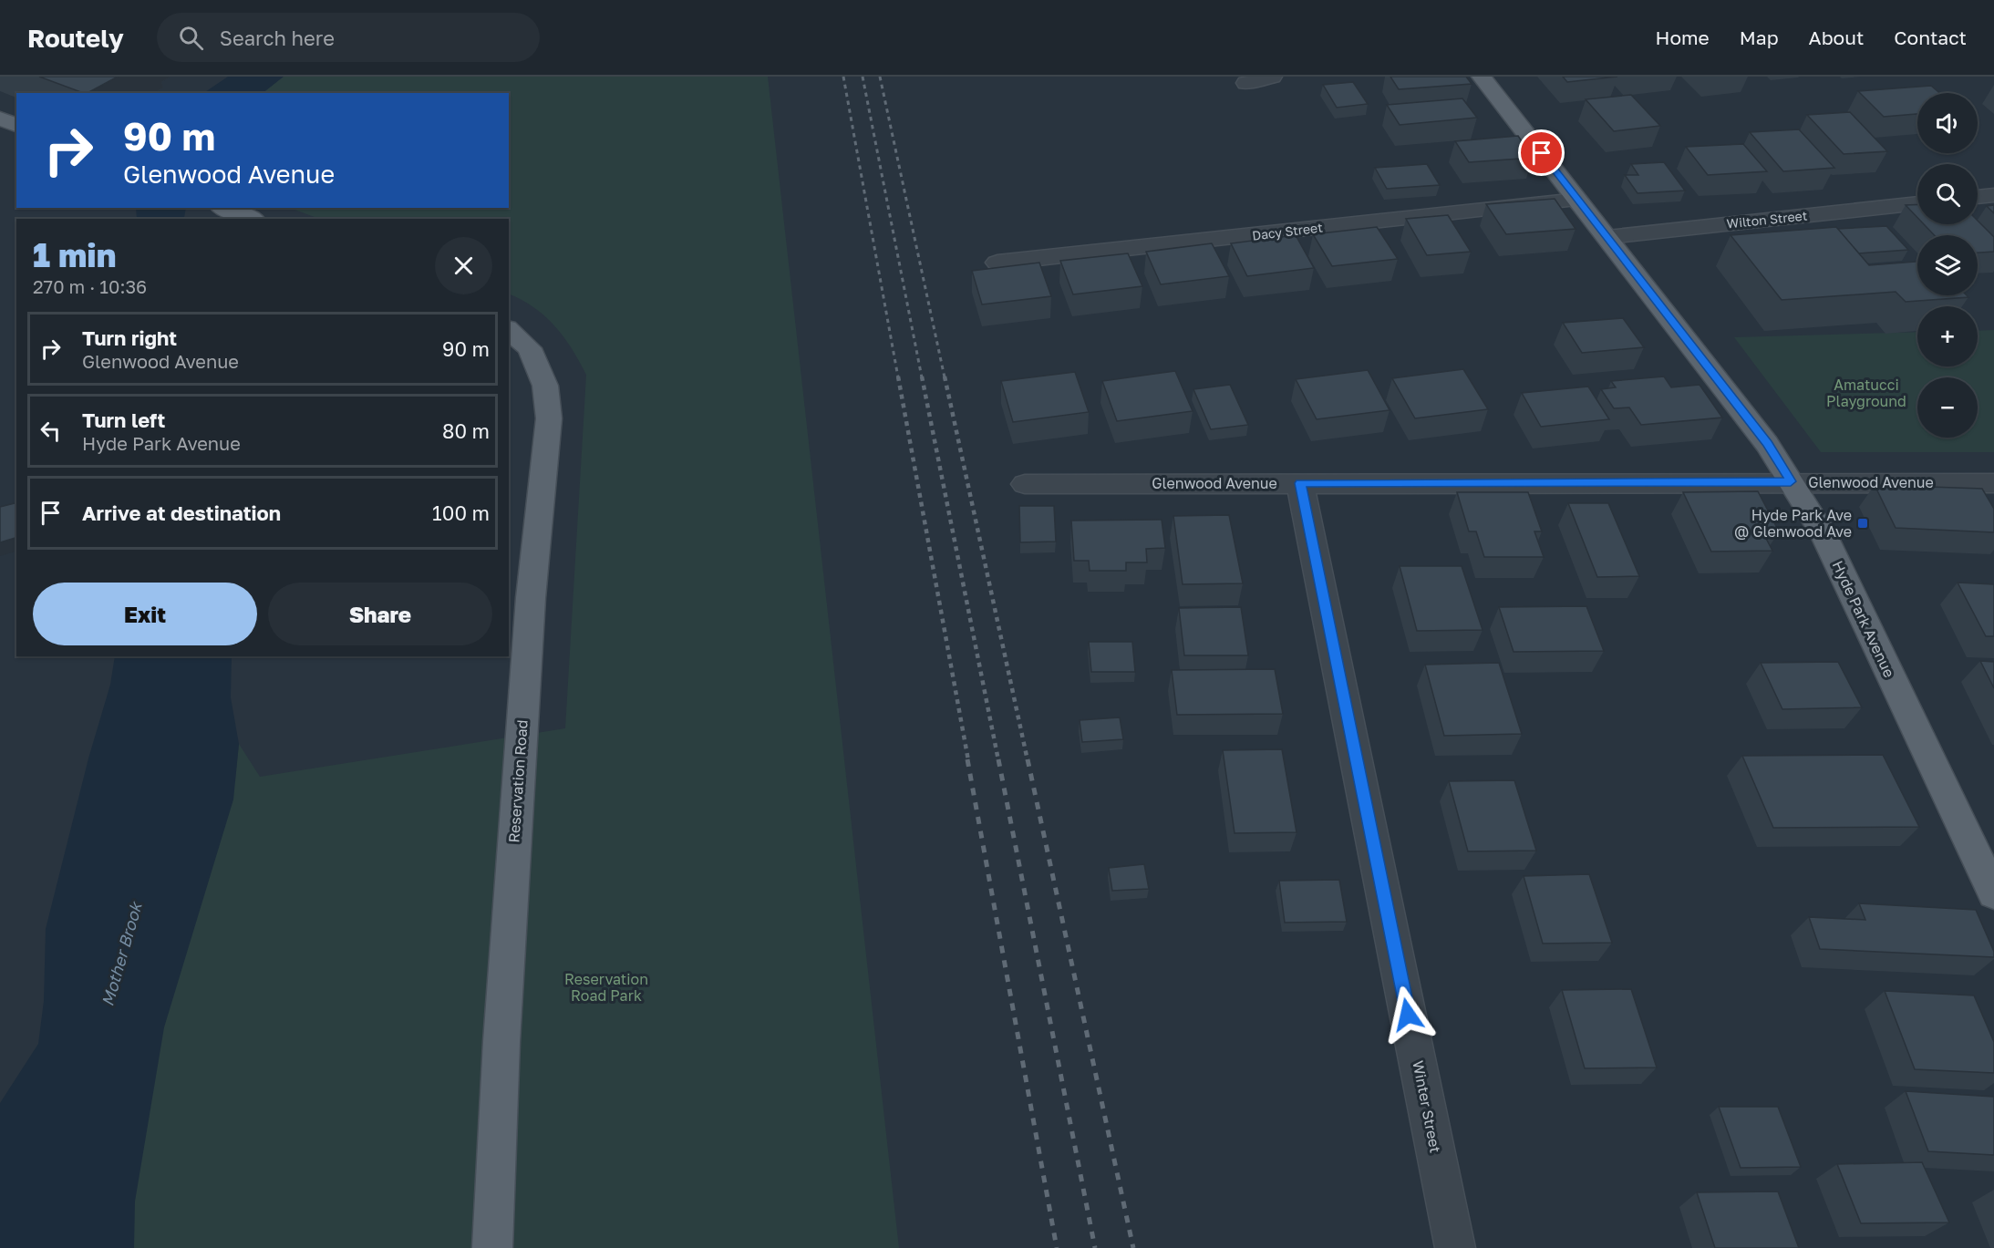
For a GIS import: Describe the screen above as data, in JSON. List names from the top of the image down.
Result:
{
  "streets": {
    "main road": ["Hyde Park Avenue", "Reservation Road"],
    "street": [
      "Wilton Street",
      "Dacy Street",
      "Glenwood Avenue",
      "Winter Street"
    ]
  },
  "crossings": [
    ["Wilton Street", "Hyde Park Avenue"],
    ["Dacy Street", "Hyde Park Avenue"],
    ["Glenwood Avenue", "Hyde Park Avenue"],
    ["Glenwood Avenue", "Winter Street"]
  ],
  "water": ["Mother Brook"],
  "parks": ["Amatucci Playground", "Reservation Road Park"],
  "places": {
    "transit": ["Hyde Park Ave @ Glenwood Ave"]
  },
  "page": {
    "header": "Routely",
    "search": "Search here",
    "nav": [
      "Home",
      "Map",
      "About",
      "Contact"
    ],
    "map_buttons": ["+", "−"],
    "turn": ["90 m", "Glenwood Avenue"],
    "heading": ["1 min", "270 m · 10:36"],
    "list": [
      {
        "name": "Turn right",
        "note": "Glenwood Avenue",
        "value": "90 m"
      },
      {
        "name": "Turn left",
        "note": "Hyde Park Avenue",
        "value": "80 m"
      },
      {
        "name": "Arrive at destination",
        "value": "100 m"
      }
    ],
    "buttons": ["Exit", "Share"]
  }
}
